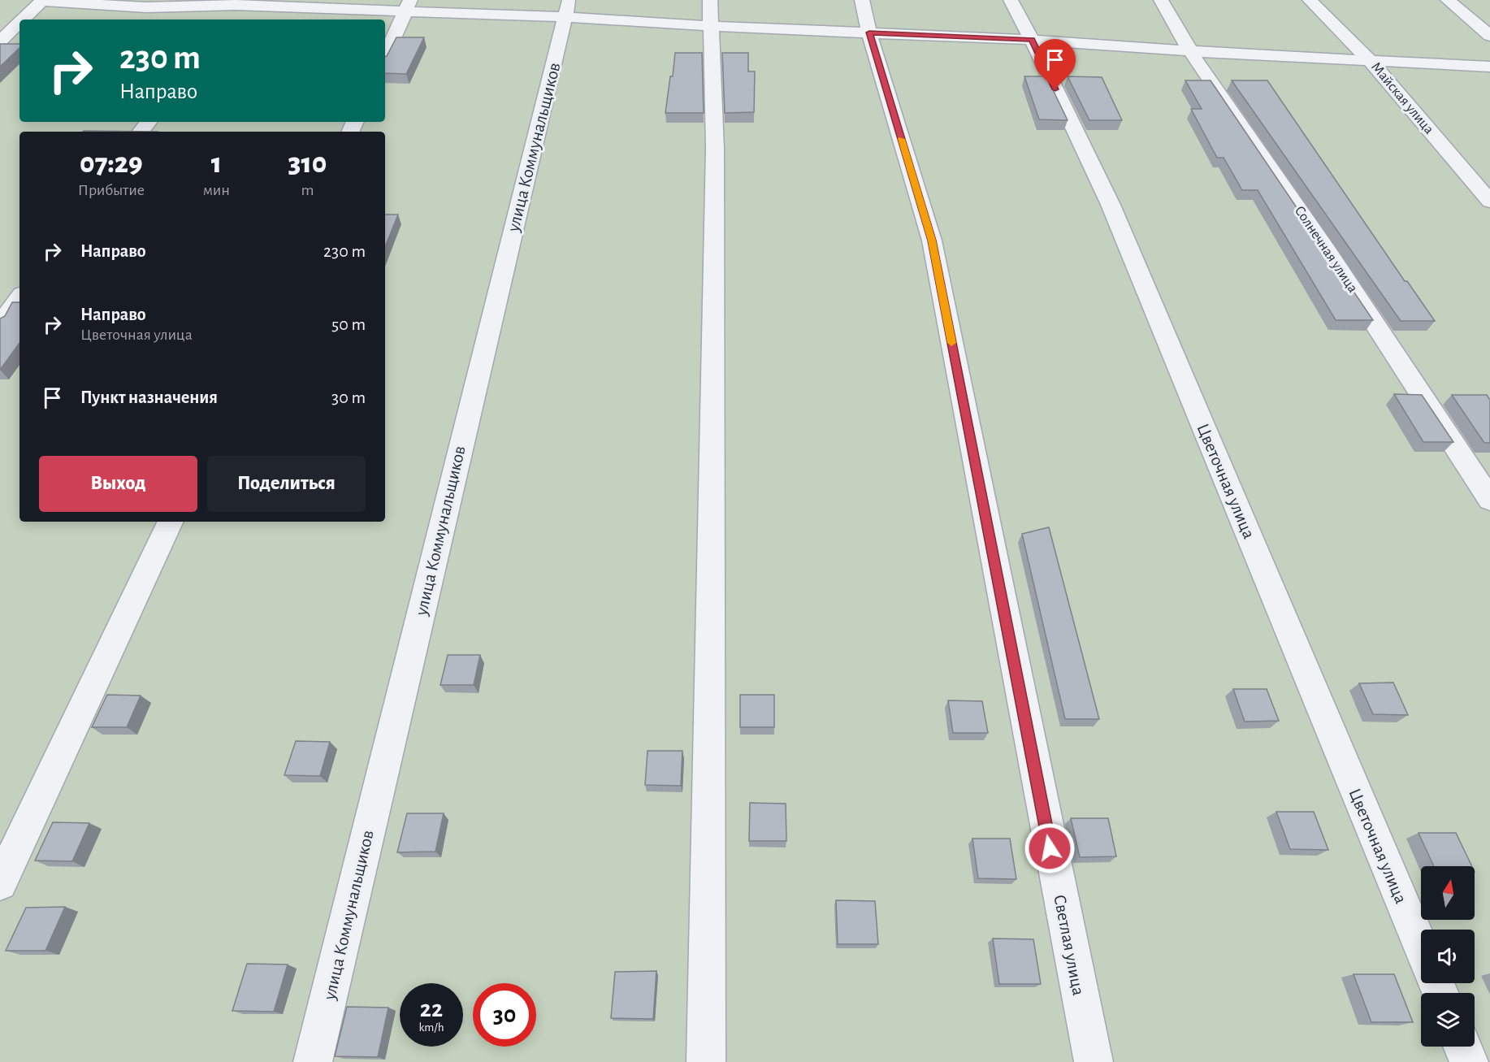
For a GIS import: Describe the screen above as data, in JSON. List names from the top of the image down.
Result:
{
  "streets": {
    "street": [
      "Майская улица",
      "улица Коммунальщиков",
      "Солнечная улица",
      "Цветочная улица",
      "Светлая улица"
    ]
  },
  "north": "top",
  "page": {
    "turn": ["230 m", "Направо"],
    "eta": [
      "07:29",
      "Прибытие",
      "1",
      "мин",
      "310",
      "m"
    ],
    "list": [
      {
        "name": "Направо",
        "value": "230 m"
      },
      {
        "name": "Направо",
        "note": "Цветочная улица",
        "value": "50 m"
      },
      {
        "name": "Пункт назначения",
        "value": "30 m"
      }
    ],
    "buttons": ["Выход", "Поделиться"],
    "speed": "22 km/h",
    "limit": "30"
  }
}
